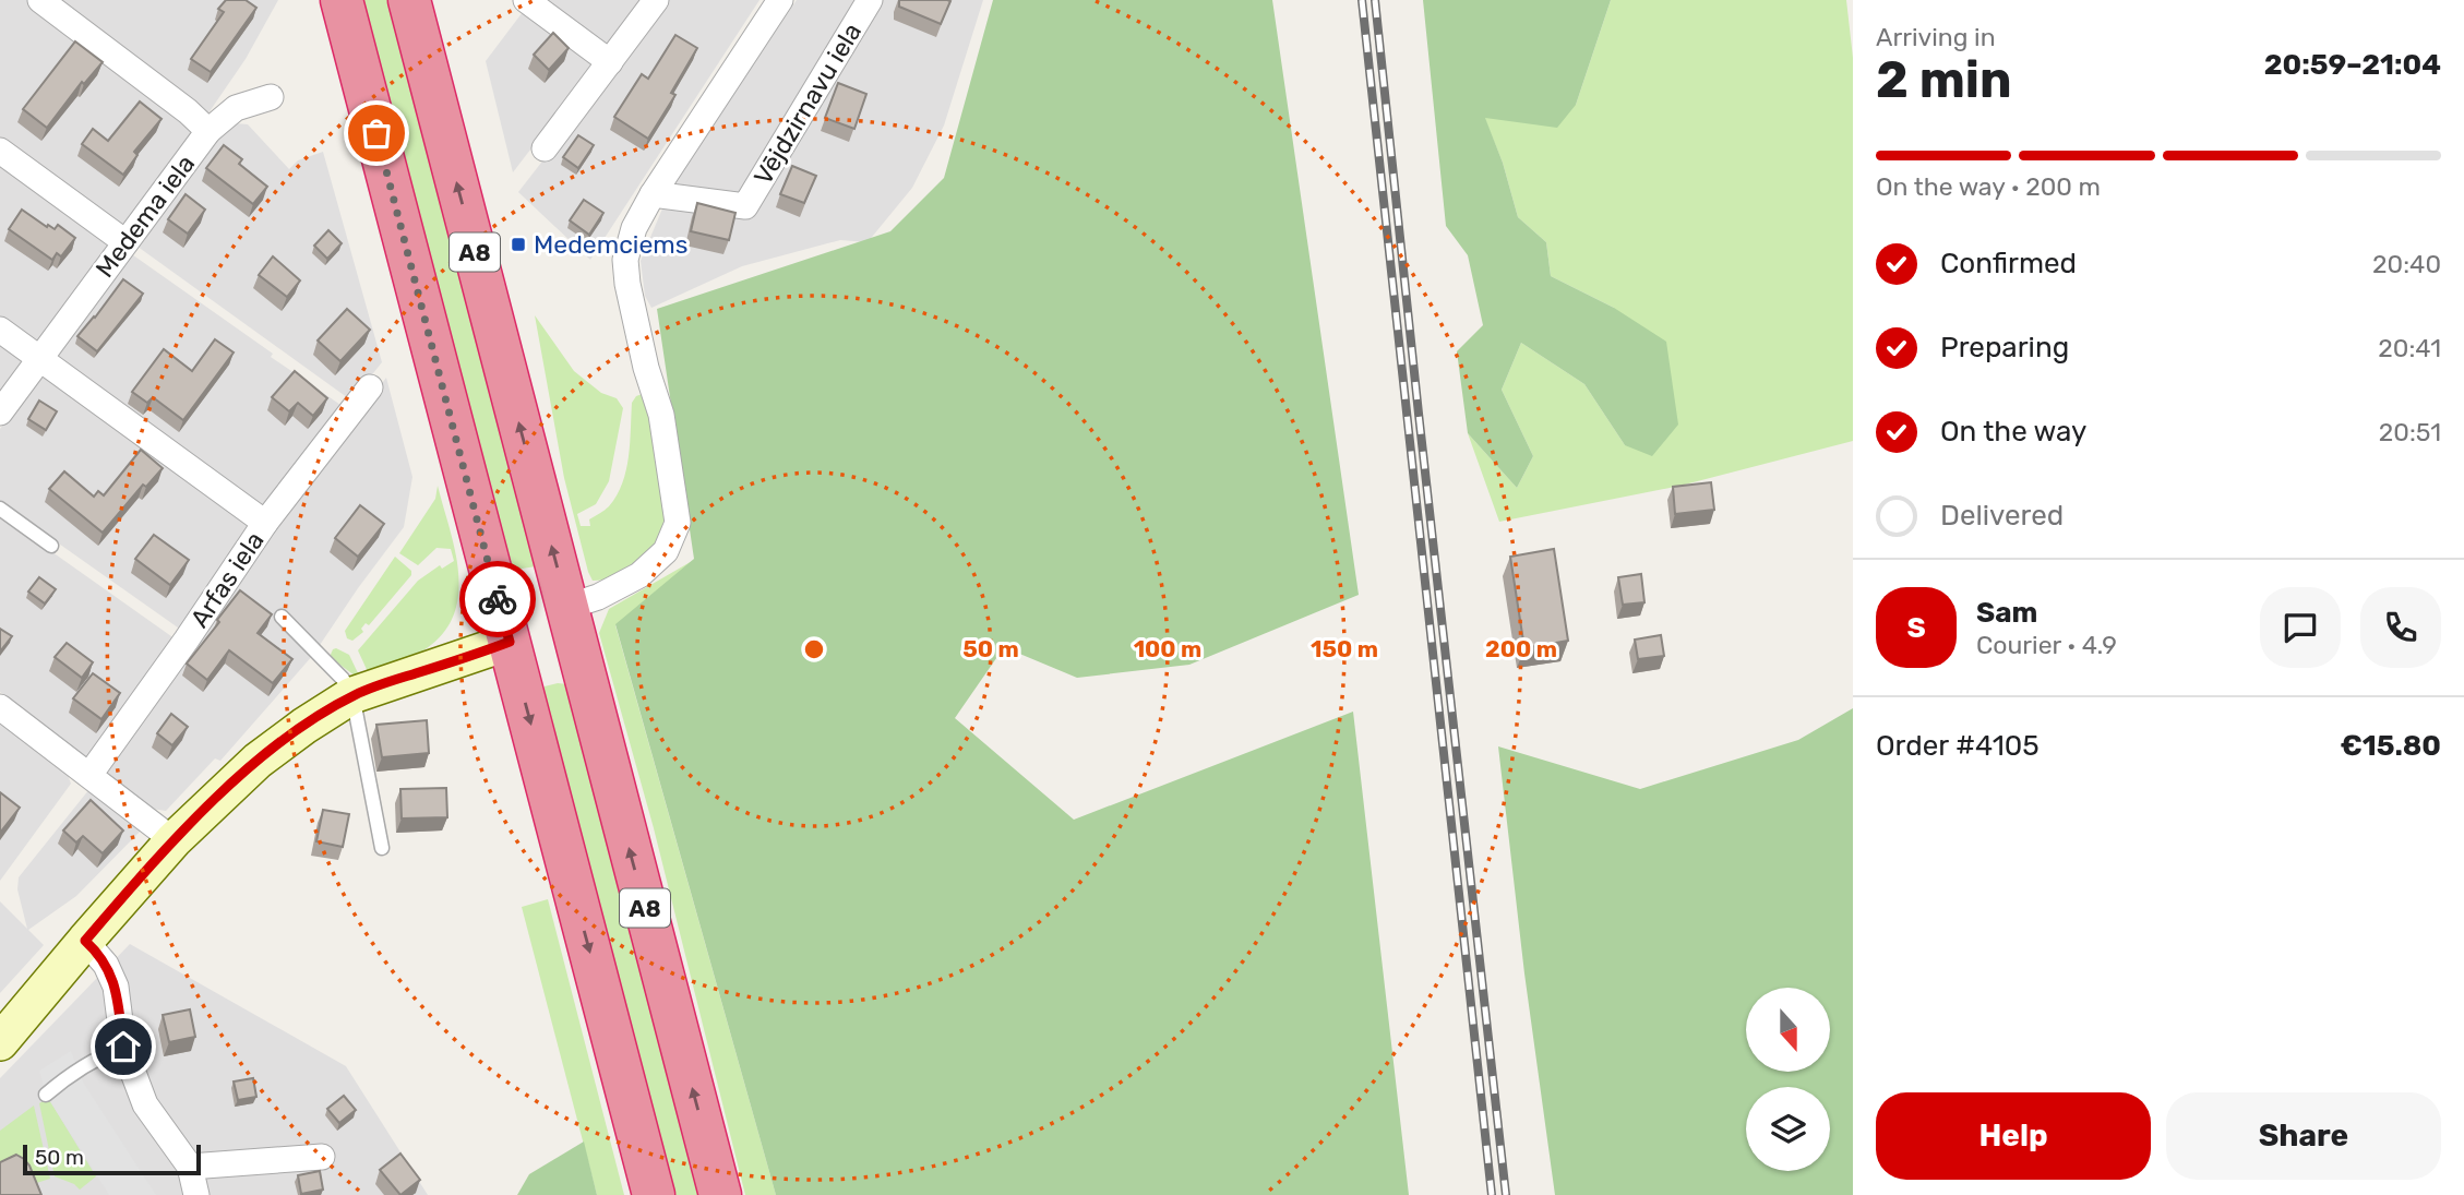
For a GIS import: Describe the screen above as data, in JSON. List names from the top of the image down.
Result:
{
  "streets": {
    "highway": ["A8"],
    "street": ["Vējdzirnavu iela", "Medema iela", "Arfas iela"]
  },
  "places": {
    "transit": ["Medemciems"]
  },
  "scale_bar": "50 m",
  "north": "bottom",
  "page": {
    "heading": ["2 min", "Arriving in", "20:59–21:04"],
    "panel": [
      "Sam",
      "Courier · 4.9",
      "Order #4105",
      "€15.80"
    ],
    "bar": "On the way · 200 m",
    "list": [
      ["Confirmed", "20:40"],
      ["Preparing", "20:41"],
      ["On the way", "20:51"],
      "Delivered"
    ],
    "round": "S",
    "buttons": ["Help", "Share"],
    "scale": "50 m"
  },
  "rings": [
    "50 m",
    "100 m",
    "150 m",
    "200 m"
  ]
}
